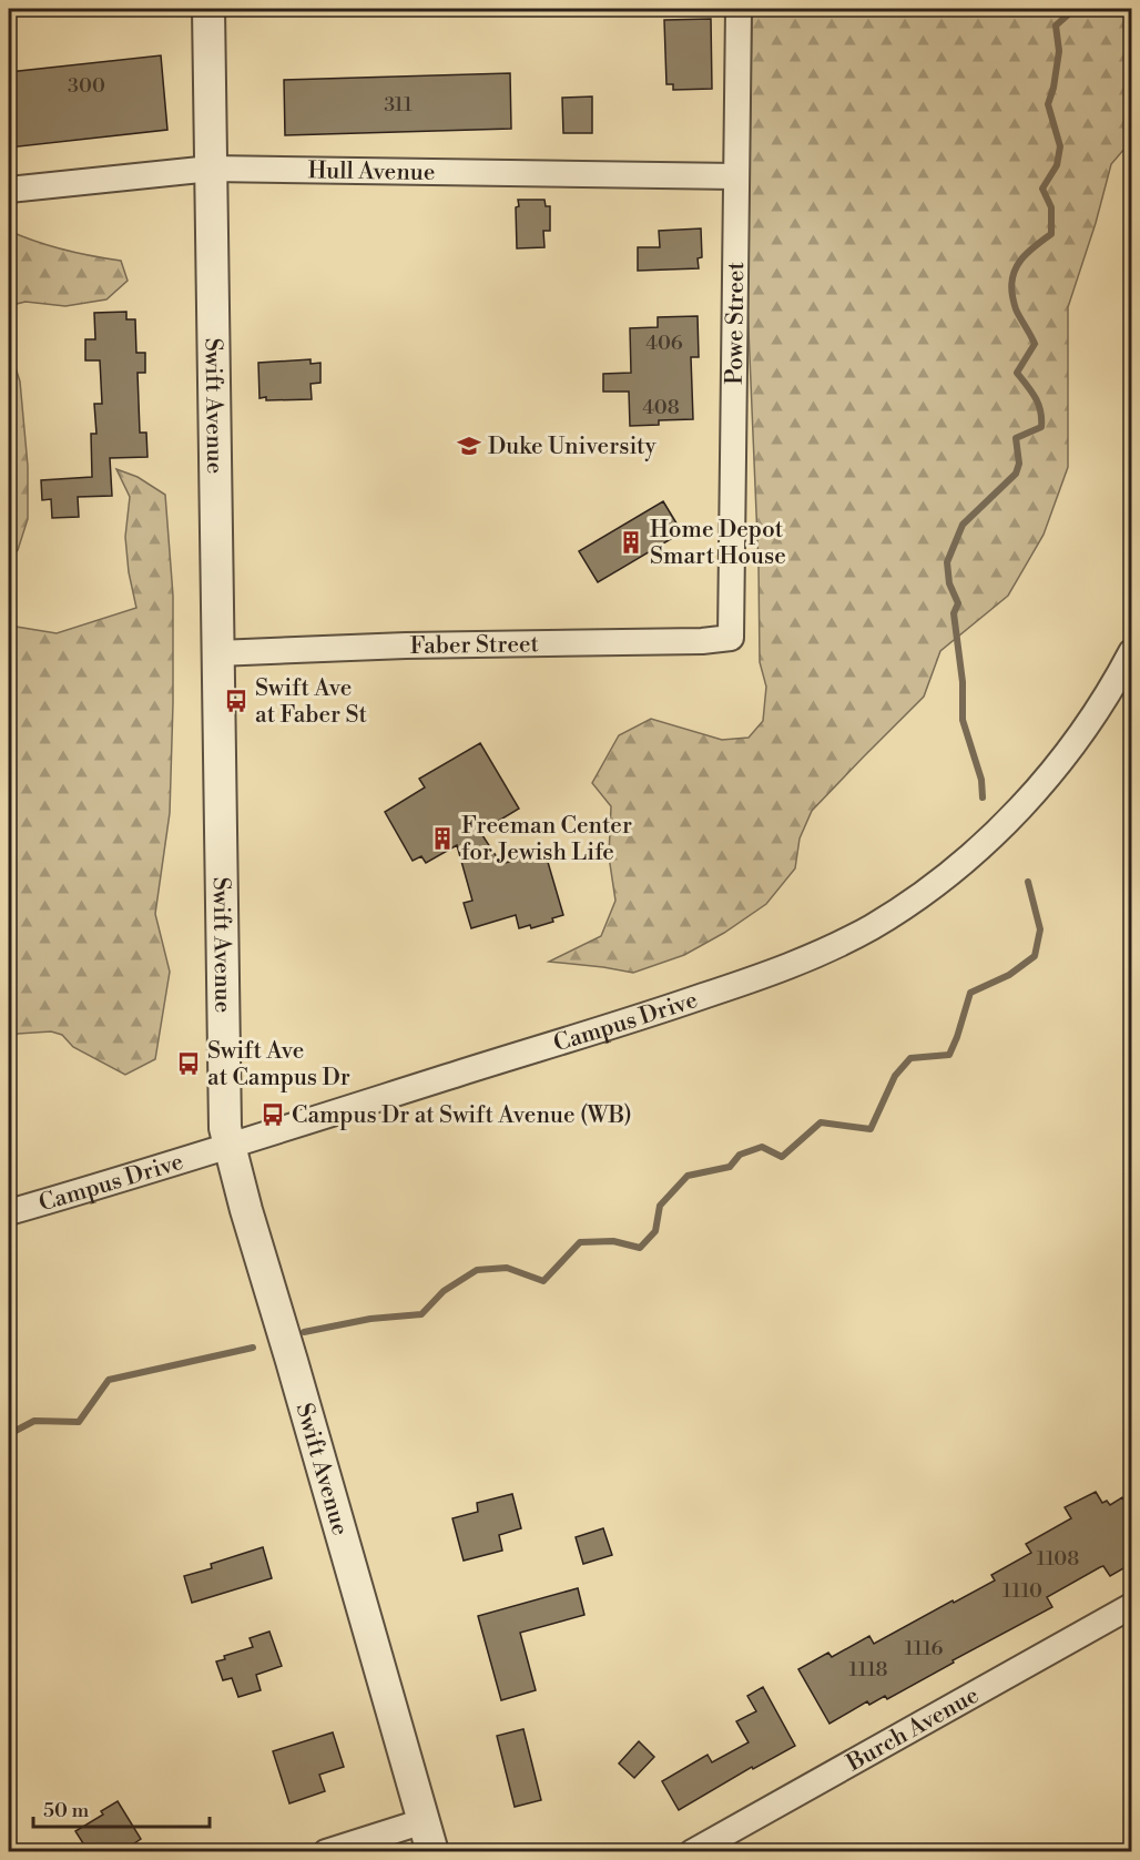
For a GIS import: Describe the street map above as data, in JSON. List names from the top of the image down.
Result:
{
  "streets": {
    "street": [
      "Hull Avenue",
      "Powe Street",
      "Swift Avenue",
      "Faber Street",
      "Campus Drive",
      "Burch Avenue"
    ]
  },
  "crossings": [
    ["Hull Avenue", "Powe Street"],
    ["Hull Avenue", "Swift Avenue"],
    ["Powe Street", "Faber Street"],
    ["Swift Avenue", "Faber Street"],
    ["Swift Avenue", "Campus Drive"]
  ],
  "places": {
    "school or university": ["Duke University"],
    "building": ["Home Depot Smart House", "Freeman Center for Jewish Life"],
    "bus stop": ["Swift Ave at Faber St", "Swift Ave at Campus Dr", "Campus Dr at Swift Avenue (WB)"]
  },
  "house_numbers": [
    "300",
    "311",
    "406",
    "408",
    "1108",
    "1110",
    "1116",
    "1118"
  ],
  "scale_bar": "50 m"
}
